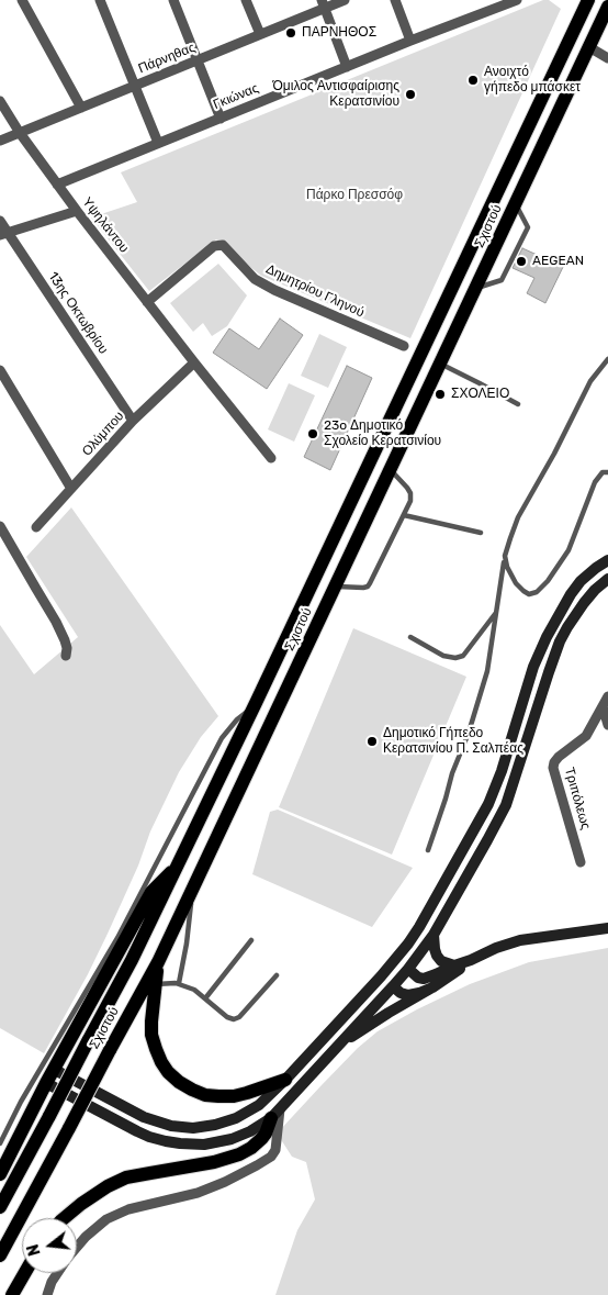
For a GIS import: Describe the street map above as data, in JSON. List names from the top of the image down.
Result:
{
  "streets": {
    "main road": ["Σχιστού"],
    "street": [
      "Πάρνηθας",
      "Γκιώνας",
      "Υψηλάντου",
      "Δημητρίου Γληνού",
      "13ης Οκτωβρίου",
      "Ολύμπου",
      "Τριπόλεως"
    ]
  },
  "crossings": [
    ["Πάρνηθας", "Υψηλάντου"],
    ["Γκιώνας", "Υψηλάντου"],
    ["Υψηλάντου", "Δημητρίου Γληνού"],
    ["Υψηλάντου", "Ολύμπου"],
    ["13ης Οκτωβρίου", "Ολύμπου"]
  ],
  "parks": ["Πάρκο Πρεσσόφ"],
  "places": [
    "ΠΑΡΝΗΘΟΣ",
    "Ανοιχτό γήπεδο μπάσκετ",
    "Όμιλος Αντισφαίρισης Κερατσινίου",
    "AEGEAN",
    "ΣΧΟΛΕΙΟ",
    "23o Δημοτικό Σχολείο Κερατσινίου",
    "Δημοτικό Γήπεδο Κερατσινίου Π. Σαλπέας"
  ],
  "north": "left"
}
